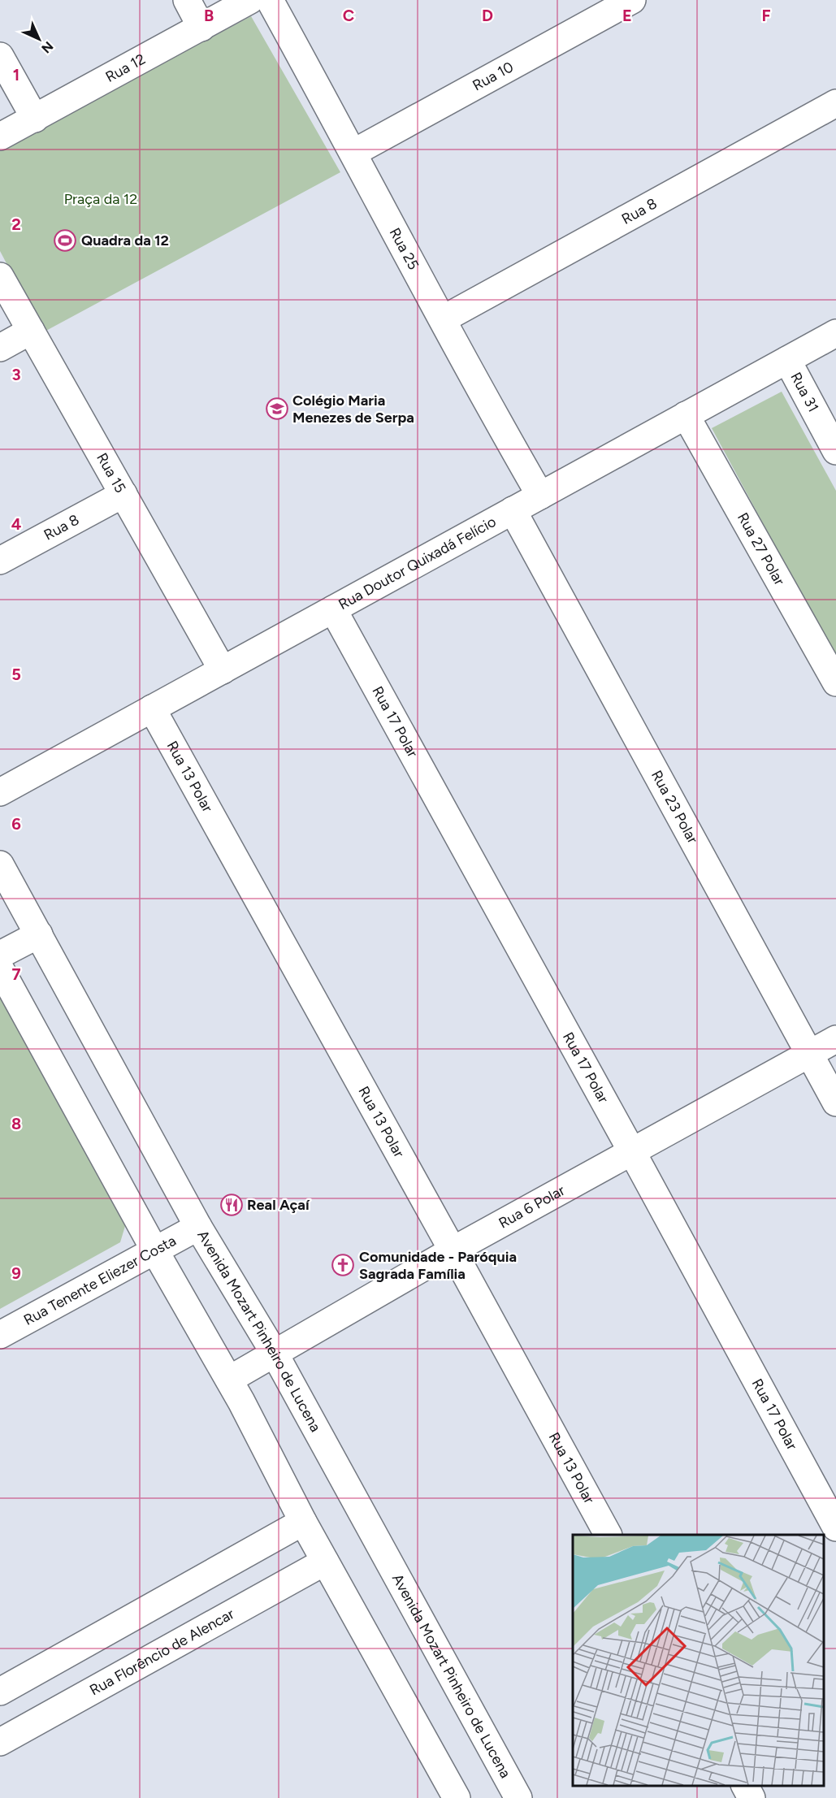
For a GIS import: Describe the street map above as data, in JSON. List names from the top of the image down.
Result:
{
  "streets": {
    "street": [
      "Rua 12",
      "Rua 10",
      "Rua 8",
      "Rua 25",
      "Rua 31",
      "Rua 15",
      "Rua 27 Polar",
      "Rua Doutor Quixadá Felício",
      "Rua 17 Polar",
      "Rua 13 Polar",
      "Rua 23 Polar",
      "Rua 6 Polar",
      "Rua Tenente Eliezer Costa",
      "Avenida Mozart Pinheiro de Lucena",
      "Rua Florêncio de Alencar"
    ]
  },
  "crossings": [
    ["Rua 10", "Rua 25"],
    ["Rua 8", "Rua 25"],
    ["Rua 8", "Rua 15"],
    ["Rua 25", "Rua Doutor Quixadá Felício"],
    ["Rua 31", "Rua Doutor Quixadá Felício"],
    ["Rua 15", "Rua Doutor Quixadá Felício"],
    ["Rua 27 Polar", "Rua Doutor Quixadá Felício"],
    ["Rua Doutor Quixadá Felício", "Rua 17 Polar"],
    ["Rua Doutor Quixadá Felício", "Rua 13 Polar"],
    ["Rua Doutor Quixadá Felício", "Rua 23 Polar"],
    ["Rua 17 Polar", "Rua 6 Polar"],
    ["Rua 13 Polar", "Rua 6 Polar"],
    ["Rua 23 Polar", "Rua 6 Polar"],
    ["Rua 6 Polar", "Avenida Mozart Pinheiro de Lucena"],
    ["Rua Tenente Eliezer Costa", "Avenida Mozart Pinheiro de Lucena"]
  ],
  "parks": ["Praça da 12"],
  "places": {
    "sports": ["Quadra da 12"],
    "school or university": ["Colégio Maria Menezes de Serpa"],
    "restaurant": ["Real Açaí"],
    "church": ["Comunidade - Paróquia Sagrada Família"]
  },
  "north": "bottom right",
  "grid": {
    "columns": [
      "B",
      "C",
      "D",
      "E",
      "F"
    ],
    "rows": [
      "1",
      "2",
      "3",
      "4",
      "5",
      "6",
      "7",
      "8",
      "9"
    ]
  }
}
